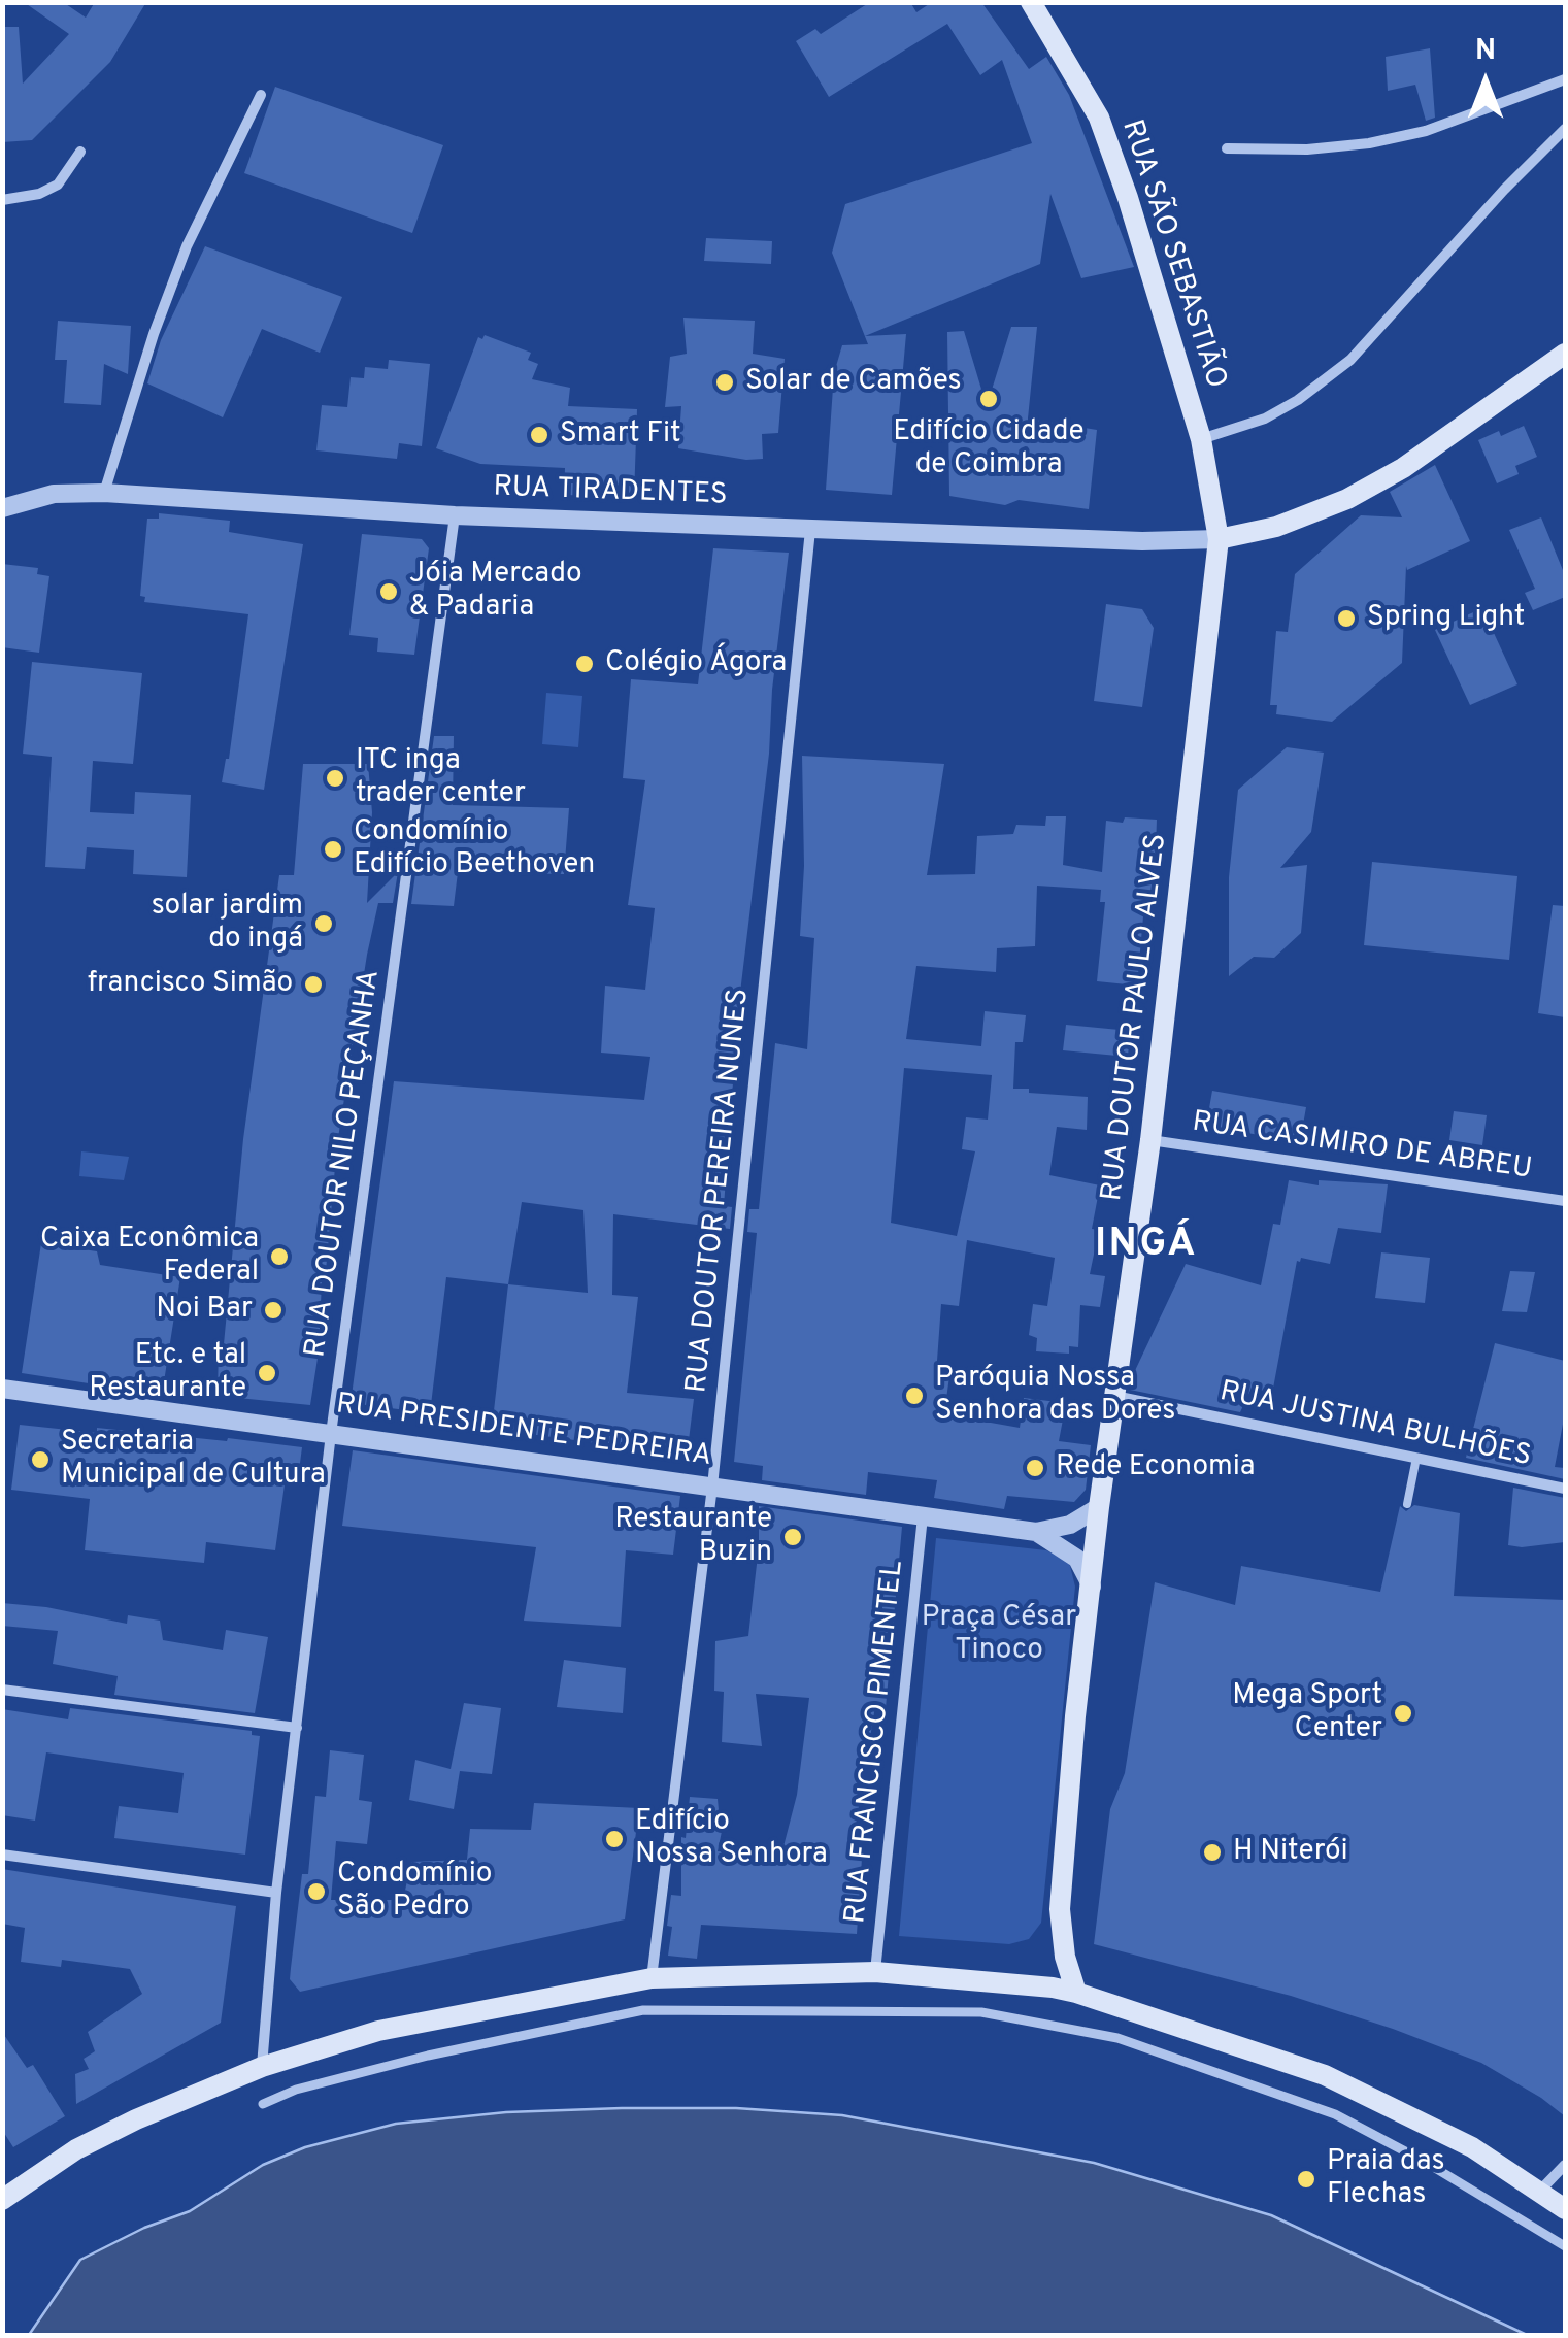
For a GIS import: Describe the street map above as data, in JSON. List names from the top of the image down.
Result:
{
  "streets": {
    "main road": ["RUA SÃO SEBASTIÃO", "RUA DOUTOR PAULO ALVES"],
    "street": [
      "RUA TIRADENTES",
      "RUA CASIMIRO DE ABREU",
      "RUA DOUTOR NILO PEÇANHA",
      "RUA DOUTOR PEREIRA NUNES",
      "RUA JUSTINA BULHÕES",
      "RUA PRESIDENTE PEDREIRA",
      "RUA FRANCISCO PIMENTEL"
    ]
  },
  "crossings": [
    ["RUA SÃO SEBASTIÃO", "RUA TIRADENTES"],
    ["RUA SÃO SEBASTIÃO", "RUA DOUTOR PAULO ALVES"],
    ["RUA TIRADENTES", "RUA DOUTOR PAULO ALVES"],
    ["RUA TIRADENTES", "RUA DOUTOR NILO PEÇANHA"],
    ["RUA TIRADENTES", "RUA DOUTOR PEREIRA NUNES"],
    ["RUA DOUTOR PAULO ALVES", "RUA CASIMIRO DE ABREU"],
    ["RUA DOUTOR PAULO ALVES", "RUA JUSTINA BULHÕES"],
    ["RUA DOUTOR PAULO ALVES", "RUA PRESIDENTE PEDREIRA"],
    ["RUA DOUTOR NILO PEÇANHA", "RUA PRESIDENTE PEDREIRA"],
    ["RUA DOUTOR PEREIRA NUNES", "RUA PRESIDENTE PEDREIRA"],
    ["RUA PRESIDENTE PEDREIRA", "RUA FRANCISCO PIMENTEL"]
  ],
  "districts": ["INGÁ"],
  "parks": ["Praça César Tinoco"],
  "places": [
    "Solar de Camões",
    "Edifício Cidade de Coimbra",
    "Smart Fit",
    "Jóia Mercado & Padaria",
    "Spring Light",
    "Colégio Ágora",
    "ITC inga trader center",
    "Condomínio Edifício Beethoven",
    "solar jardim do ingá",
    "francisco Simão",
    "Caixa Econômica Federal",
    "Noi Bar",
    "Etc. e tal Restaurante",
    "Paróquia Nossa Senhora das Dores",
    "Secretaria Municipal de Cultura",
    "Rede Economia",
    "Restaurante Buzin",
    "Mega Sport Center",
    "Edifício Nossa Senhora",
    "H Niterói",
    "Condomínio São Pedro",
    "Praia das Flechas"
  ],
  "north": "top"
}
